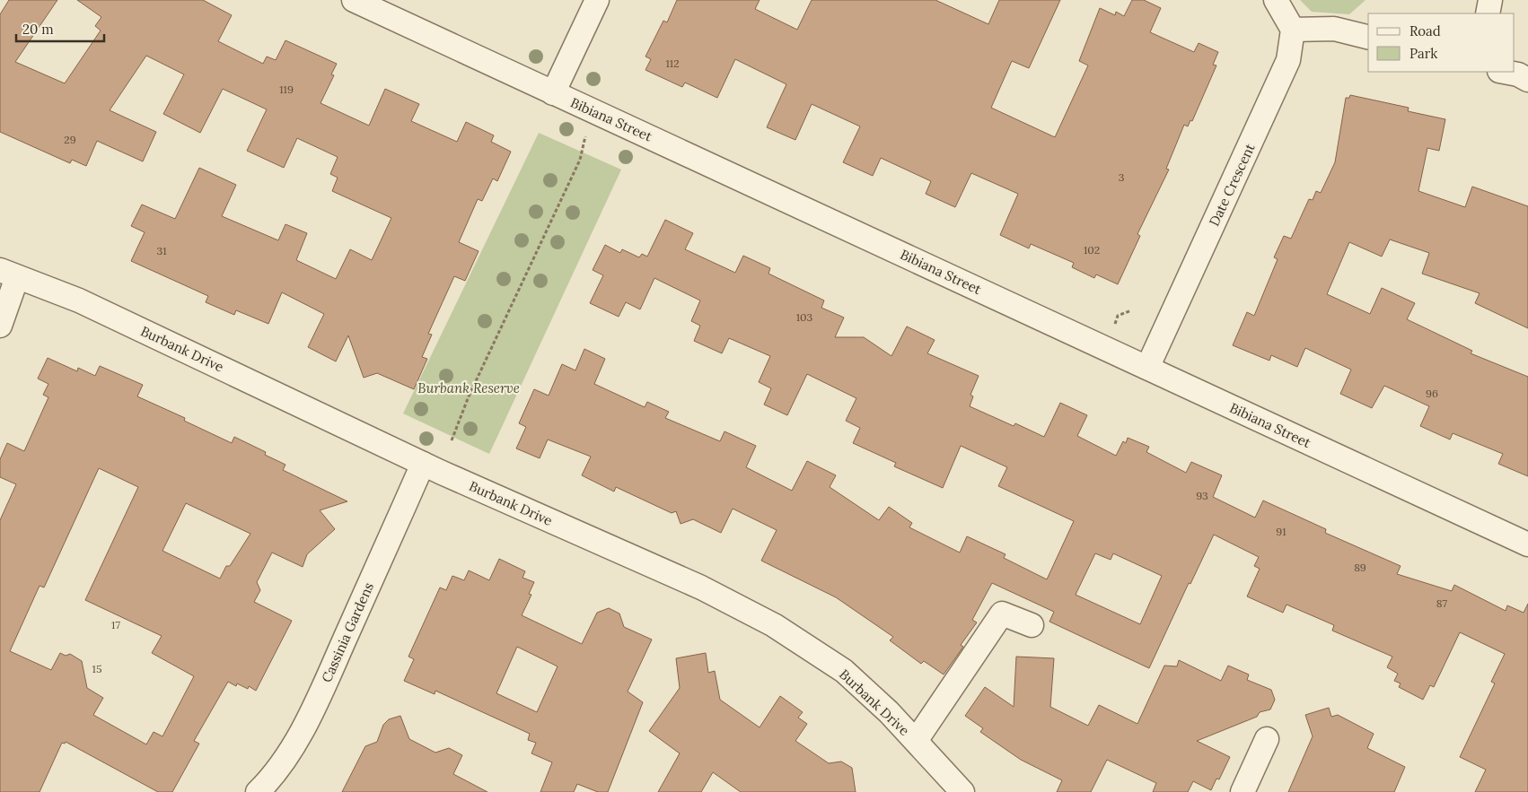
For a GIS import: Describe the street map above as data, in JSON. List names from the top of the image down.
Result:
{
  "streets": {
    "street": [
      "Bibiana Street",
      "Date Crescent",
      "Burbank Drive",
      "Cassinia Gardens"
    ]
  },
  "crossings": [
    ["Bibiana Street", "Date Crescent"],
    ["Burbank Drive", "Cassinia Gardens"]
  ],
  "parks": ["Burbank Reserve"],
  "house_numbers": [
    "112",
    "119",
    "29",
    "3",
    "102",
    "31",
    "103",
    "96",
    "93",
    "91",
    "89",
    "87",
    "17",
    "15"
  ],
  "legend": ["Road", "Park"],
  "scale_bar": "20 m"
}
